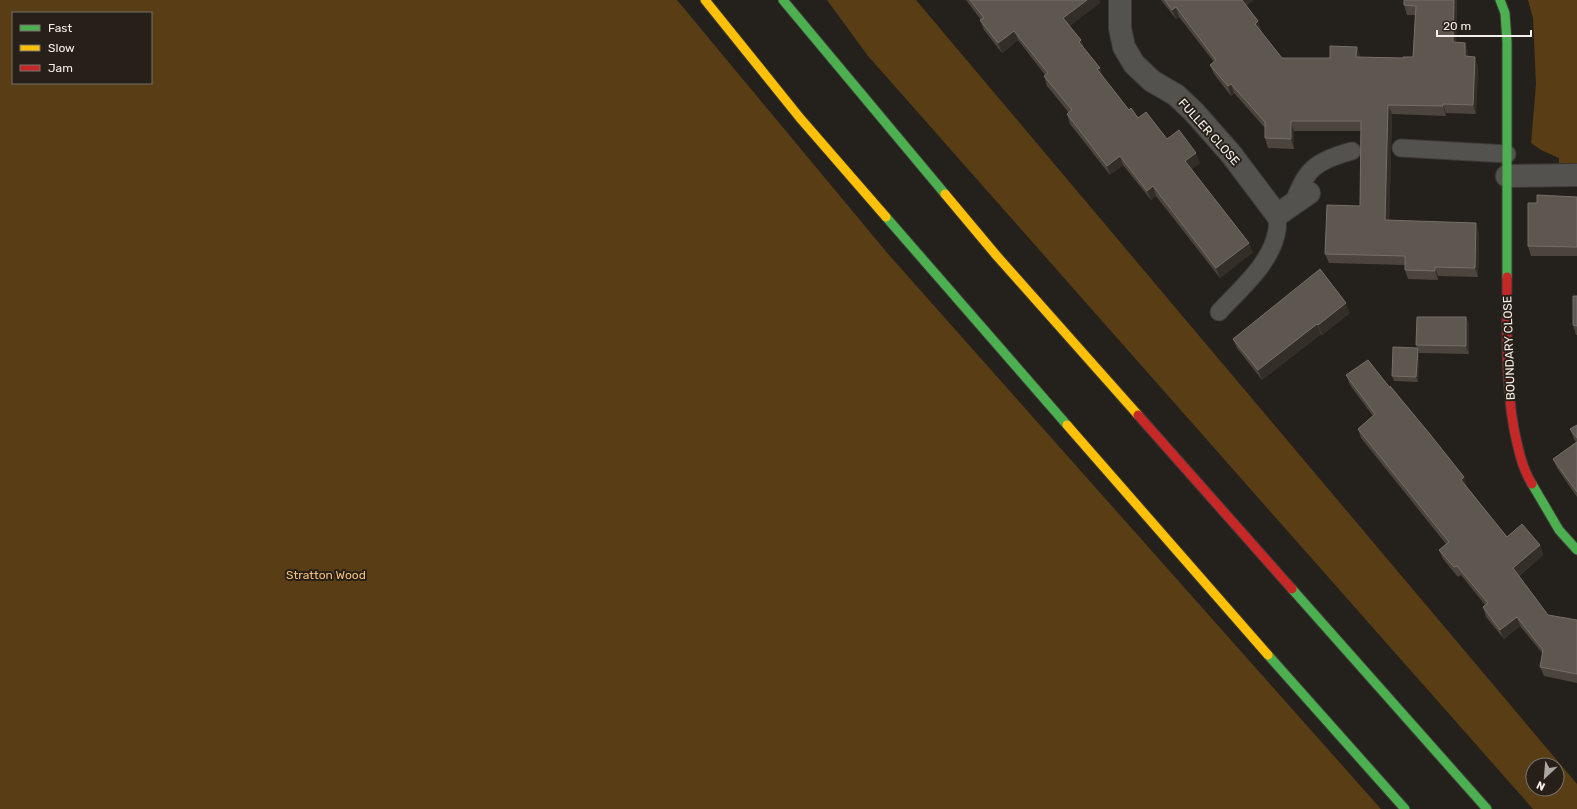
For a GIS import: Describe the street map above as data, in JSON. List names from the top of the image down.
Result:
{
  "streets": {
    "main road": ["BOUNDARY CLOSE"],
    "street": ["FULLER CLOSE"]
  },
  "parks": ["Stratton Wood"],
  "legend": ["Fast", "Slow", "Jam"],
  "scale_bar": "20 m",
  "north": "bottom left"
}
